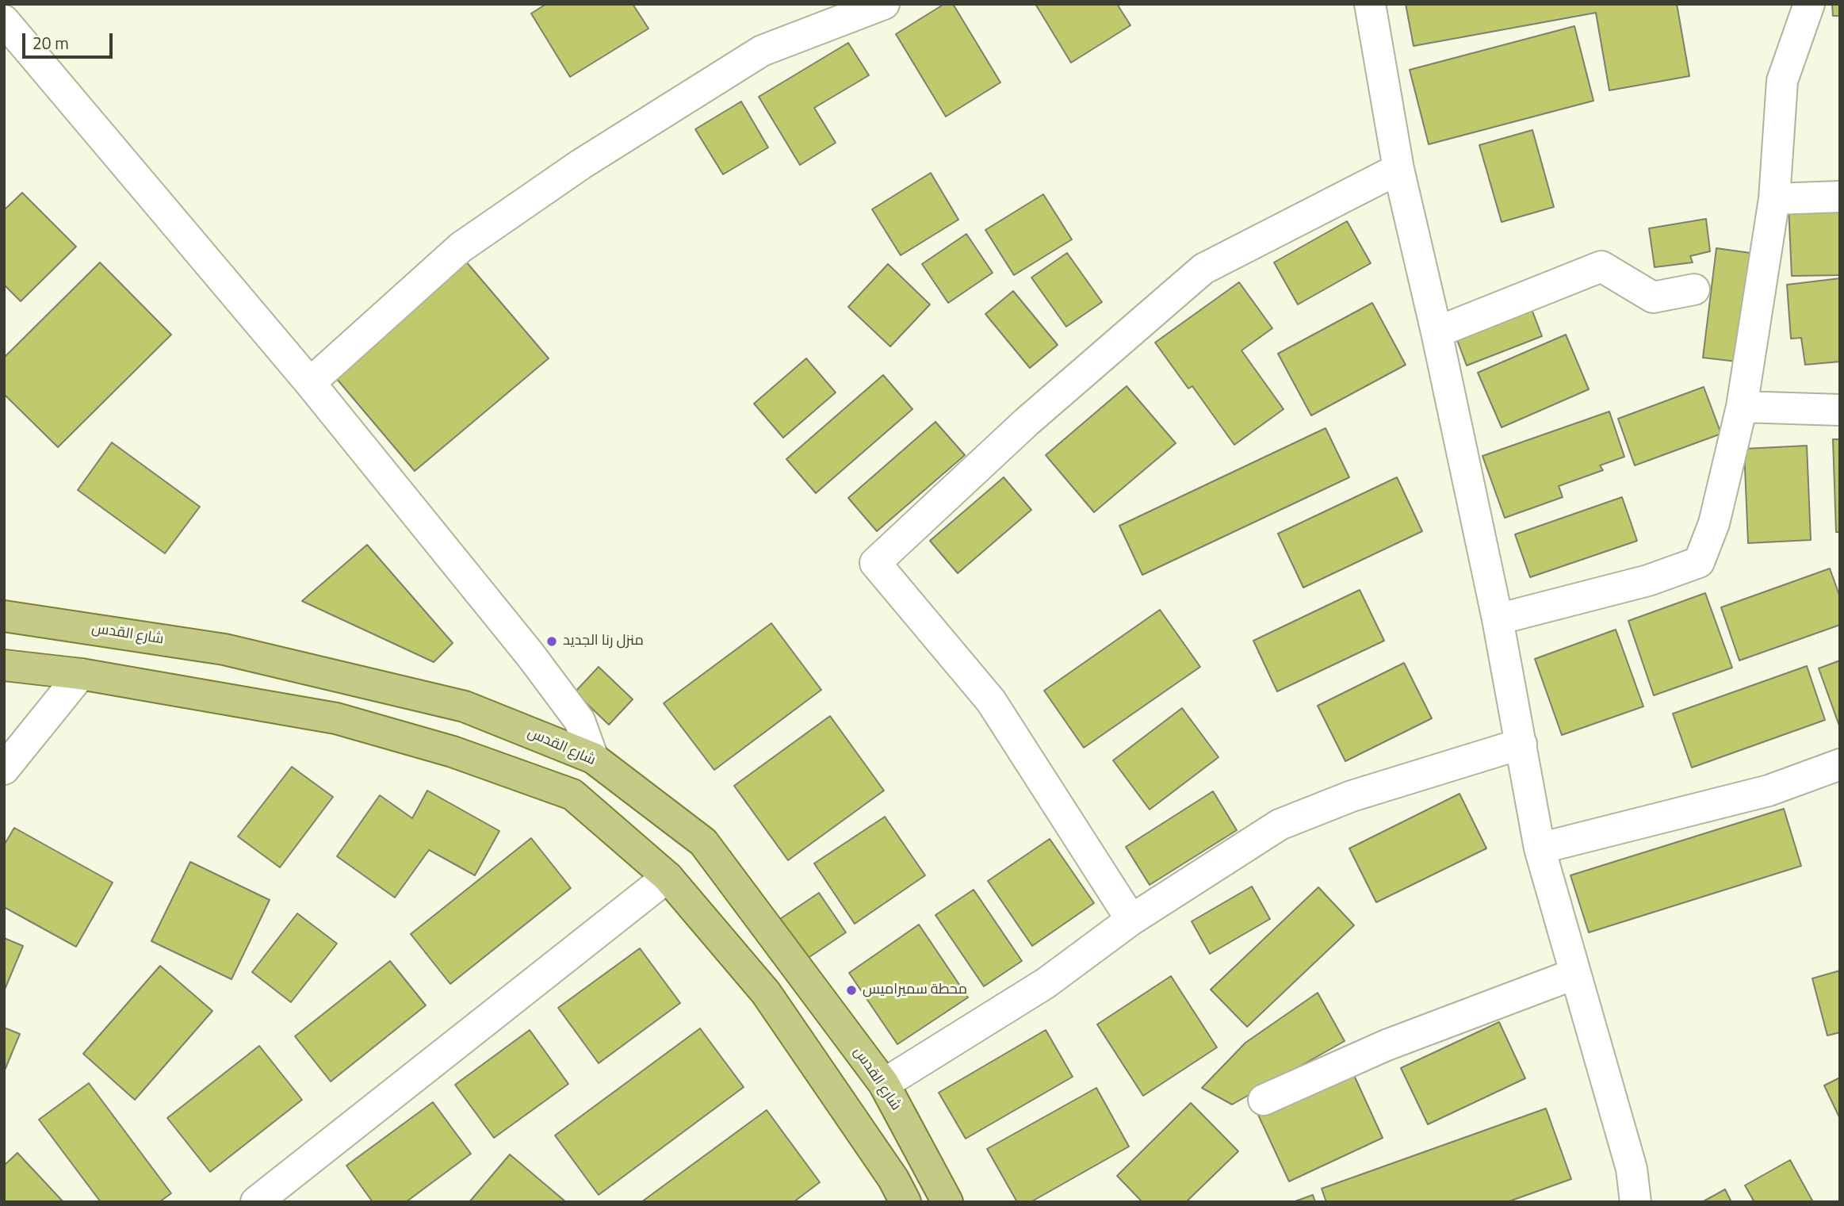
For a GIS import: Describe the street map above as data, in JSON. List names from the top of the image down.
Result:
{
  "streets": {
    "main road": ["شارع القدس"]
  },
  "places": ["منزل رنا الجديد", "محطة سميراميس"],
  "scale_bar": "20 m"
}
